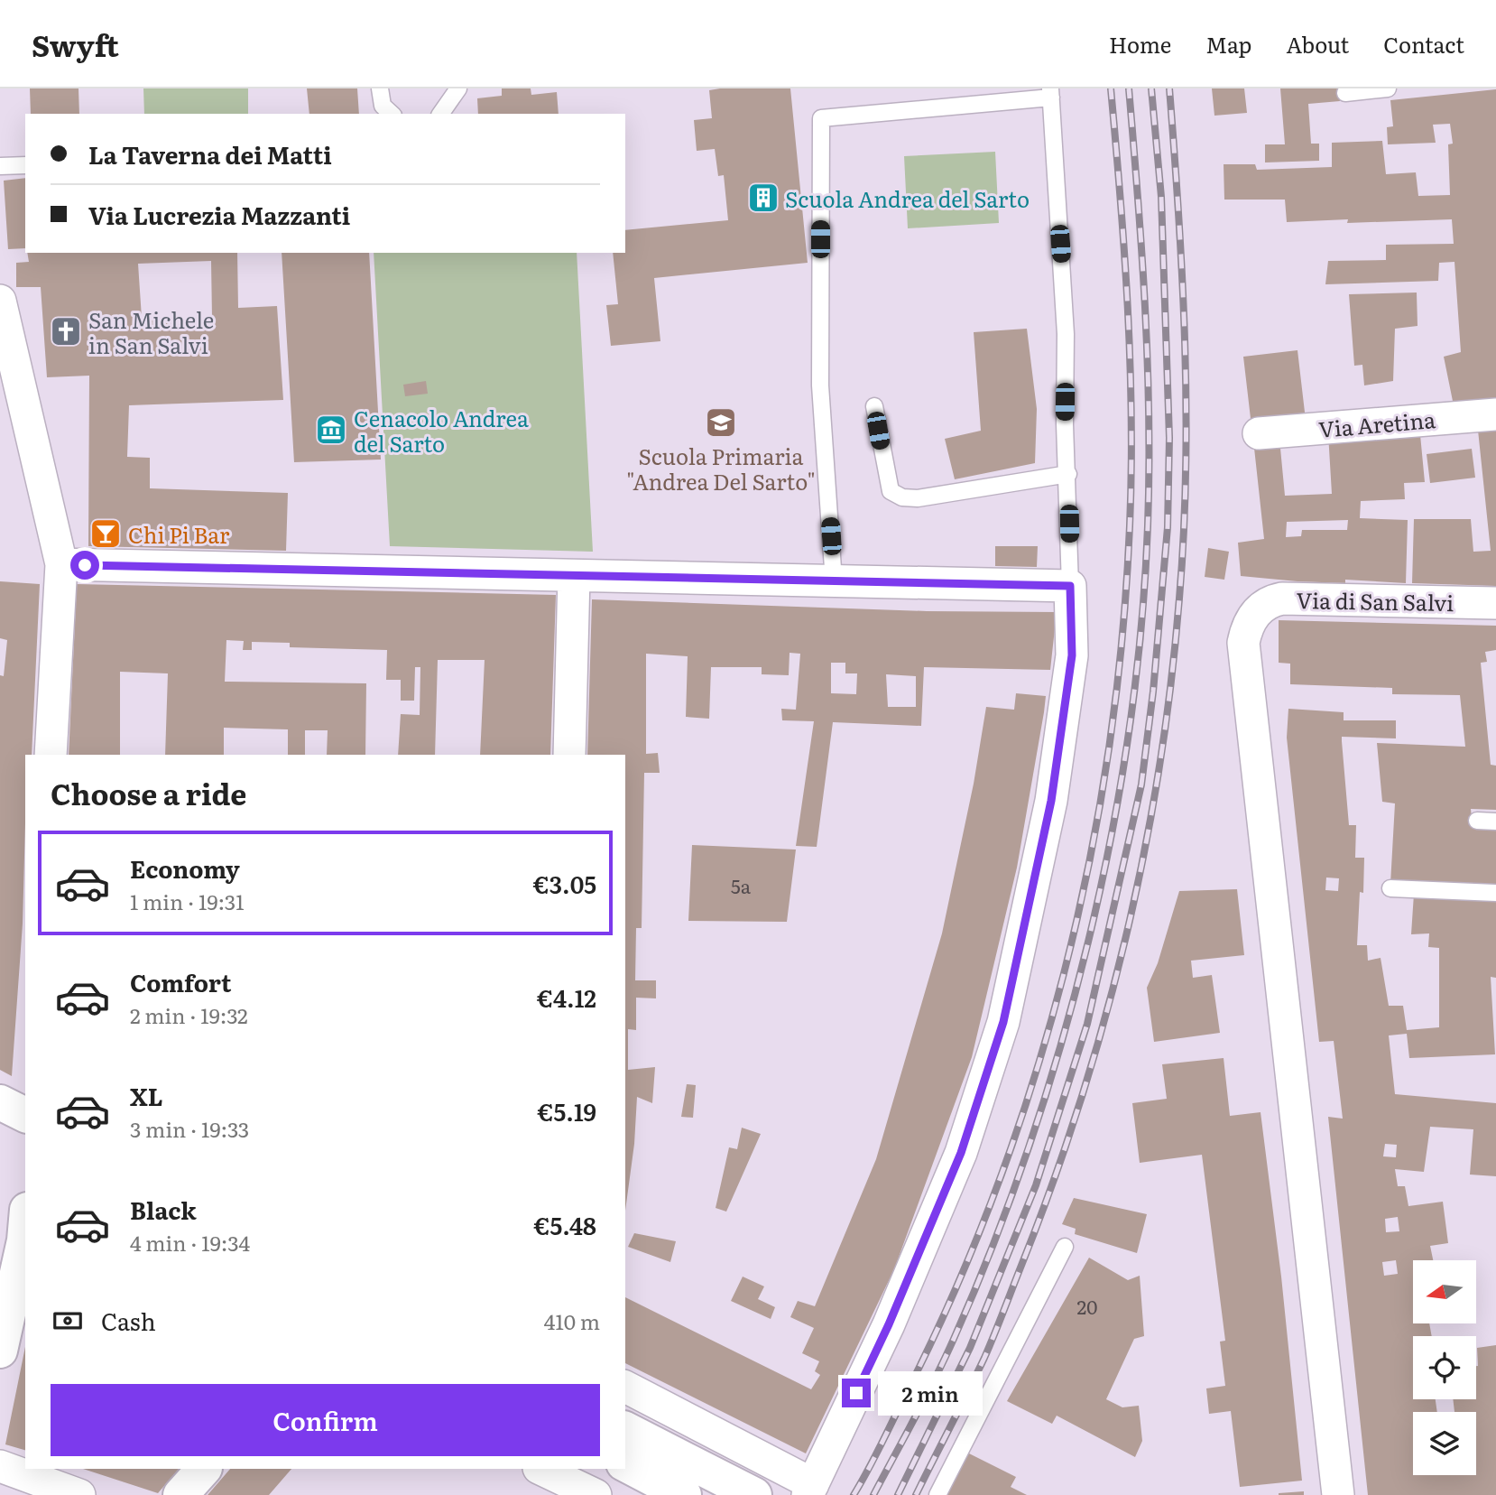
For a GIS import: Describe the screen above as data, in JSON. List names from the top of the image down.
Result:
{
  "streets": {
    "street": ["Via Aretina", "Via di San Salvi"]
  },
  "places": {
    "building": ["Scuola Andrea del Sarto"],
    "church": ["San Michele in San Salvi"],
    "school or university": ["Scuola Primaria \"Andrea Del Sarto\""],
    "museum": ["Cenacolo Andrea del Sarto"],
    "bar": ["Chi Pi Bar"]
  },
  "house_numbers": ["5a", "20"],
  "north": "left",
  "page": {
    "header": "Swyft",
    "nav": [
      "Home",
      "Map",
      "About",
      "Contact"
    ],
    "banner": ["La Taverna dei Matti", "Via Lucrezia Mazzanti"],
    "heading": "Choose a ride",
    "list": [
      {
        "name": "Economy",
        "note": "1 min · 19:31",
        "value": "€3.05"
      },
      {
        "name": "Comfort",
        "note": "2 min · 19:32",
        "value": "€4.12"
      },
      {
        "name": "XL",
        "note": "3 min · 19:33",
        "value": "€5.19"
      },
      {
        "name": "Black",
        "note": "4 min · 19:34",
        "value": "€5.48"
      }
    ],
    "pay": ["Cash", "410 m"],
    "bubble": "2 min",
    "buttons": "Confirm"
  }
}
